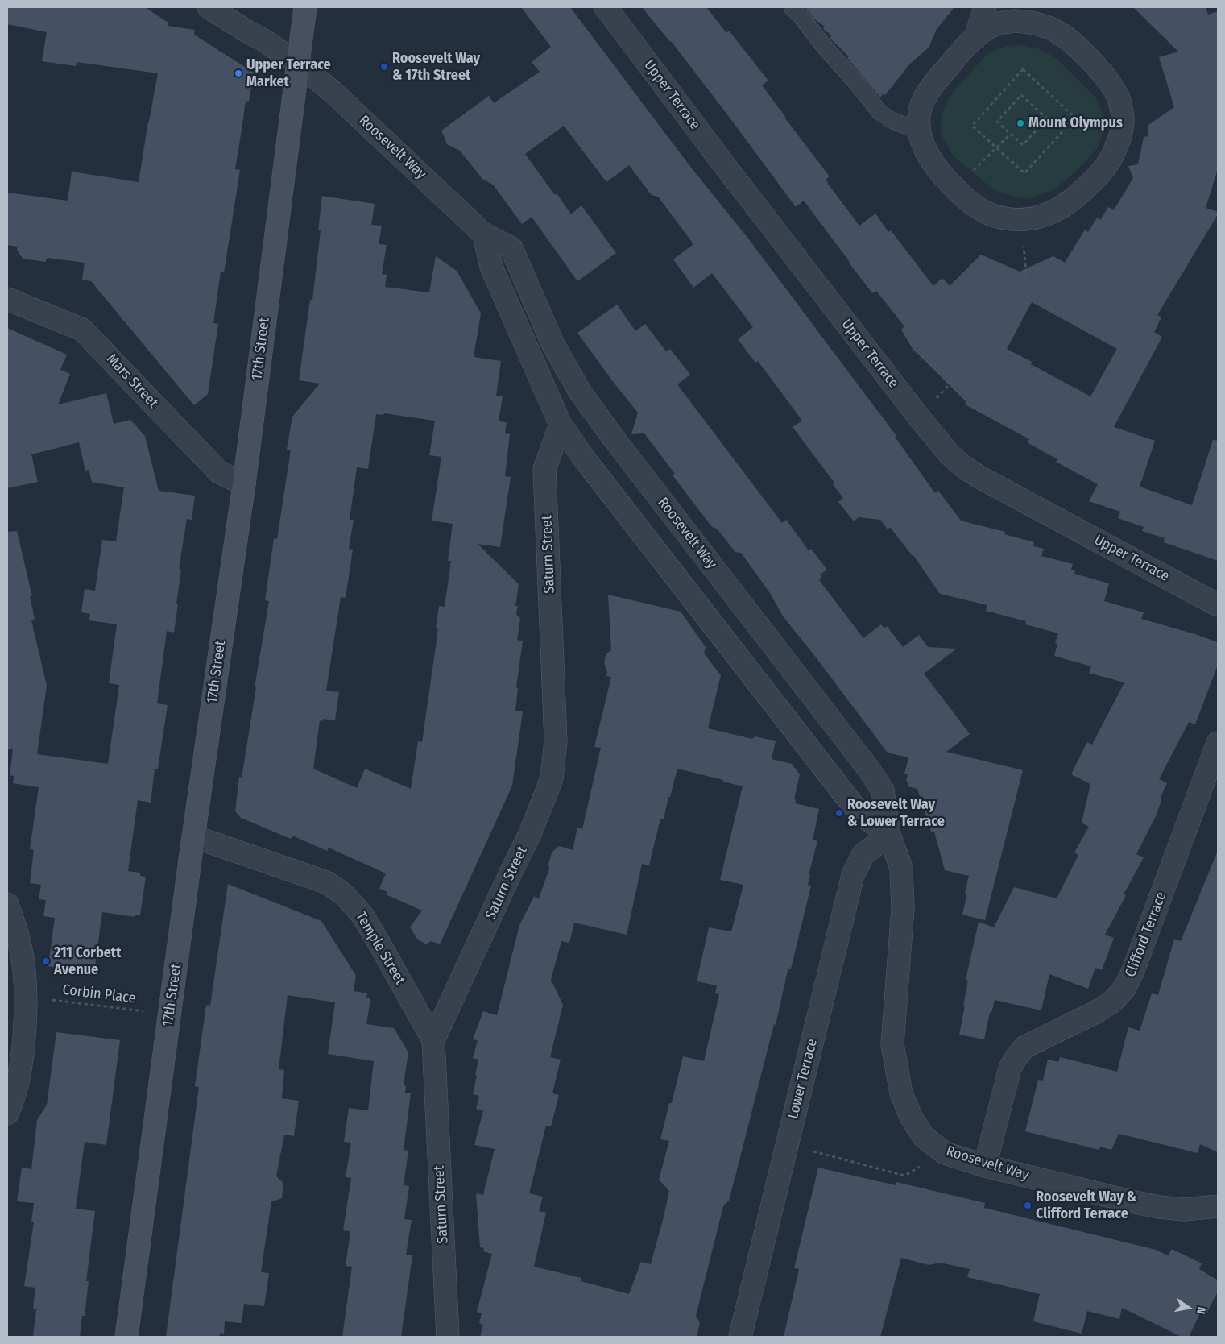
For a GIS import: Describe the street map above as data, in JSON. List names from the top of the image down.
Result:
{
  "streets": {
    "main road": ["17th Street"],
    "street": [
      "Upper Terrace",
      "Roosevelt Way",
      "Mars Street",
      "Saturn Street",
      "Clifford Terrace",
      "Temple Street",
      "Lower Terrace"
    ],
    "path": ["Corbin Place"]
  },
  "crossings": [
    ["Roosevelt Way", "17th Street"],
    ["Roosevelt Way", "Clifford Terrace"],
    ["Roosevelt Way", "Lower Terrace"],
    ["17th Street", "Mars Street"],
    ["17th Street", "Temple Street"],
    ["17th Street", "Corbin Place"],
    ["Saturn Street", "Temple Street"]
  ],
  "places": [
    "Roosevelt Way & 17th Street",
    "Upper Terrace Market",
    "Mount Olympus",
    "Roosevelt Way & Lower Terrace",
    "211 Corbett Avenue",
    "Roosevelt Way & Clifford Terrace"
  ],
  "north": "right"
}
